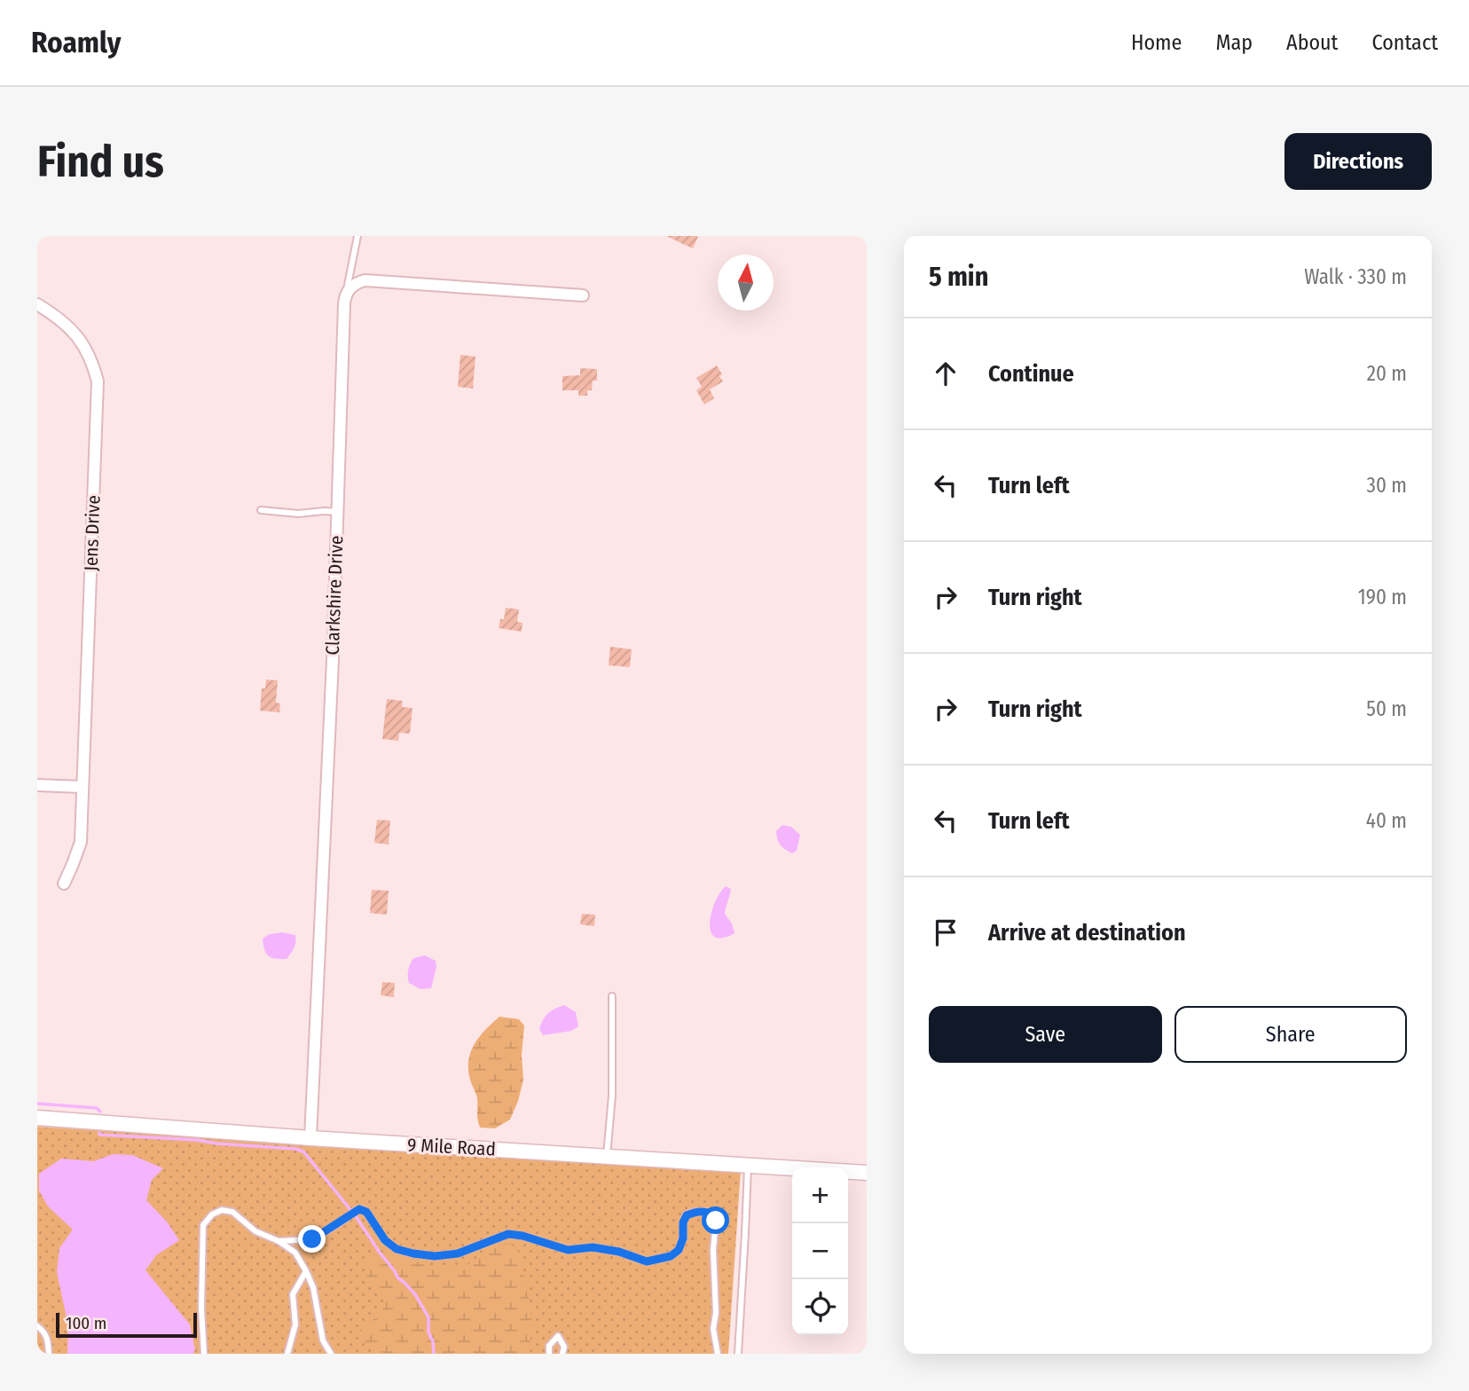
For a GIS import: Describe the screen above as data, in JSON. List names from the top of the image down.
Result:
{
  "streets": {
    "street": ["Jens Drive", "Clarkshire Drive", "9 Mile Road"]
  },
  "crossings": [
    ["Clarkshire Drive", "9 Mile Road"]
  ],
  "scale_bar": "100 m",
  "north": "top",
  "page": {
    "header": "Roamly",
    "nav": [
      "Home",
      "Map",
      "About",
      "Contact"
    ],
    "buttons": [
      "Directions",
      ["Save", "Share"]
    ],
    "title": "Find us",
    "heading": ["5 min", "Walk · 330 m"],
    "list": [
      ["Continue", "20 m"],
      ["Turn left", "30 m"],
      ["Turn right", "190 m"],
      ["Turn right", "50 m"],
      ["Turn left", "40 m"],
      "Arrive at destination"
    ],
    "map_buttons": ["+", "−"],
    "scale": "100 m"
  }
}
